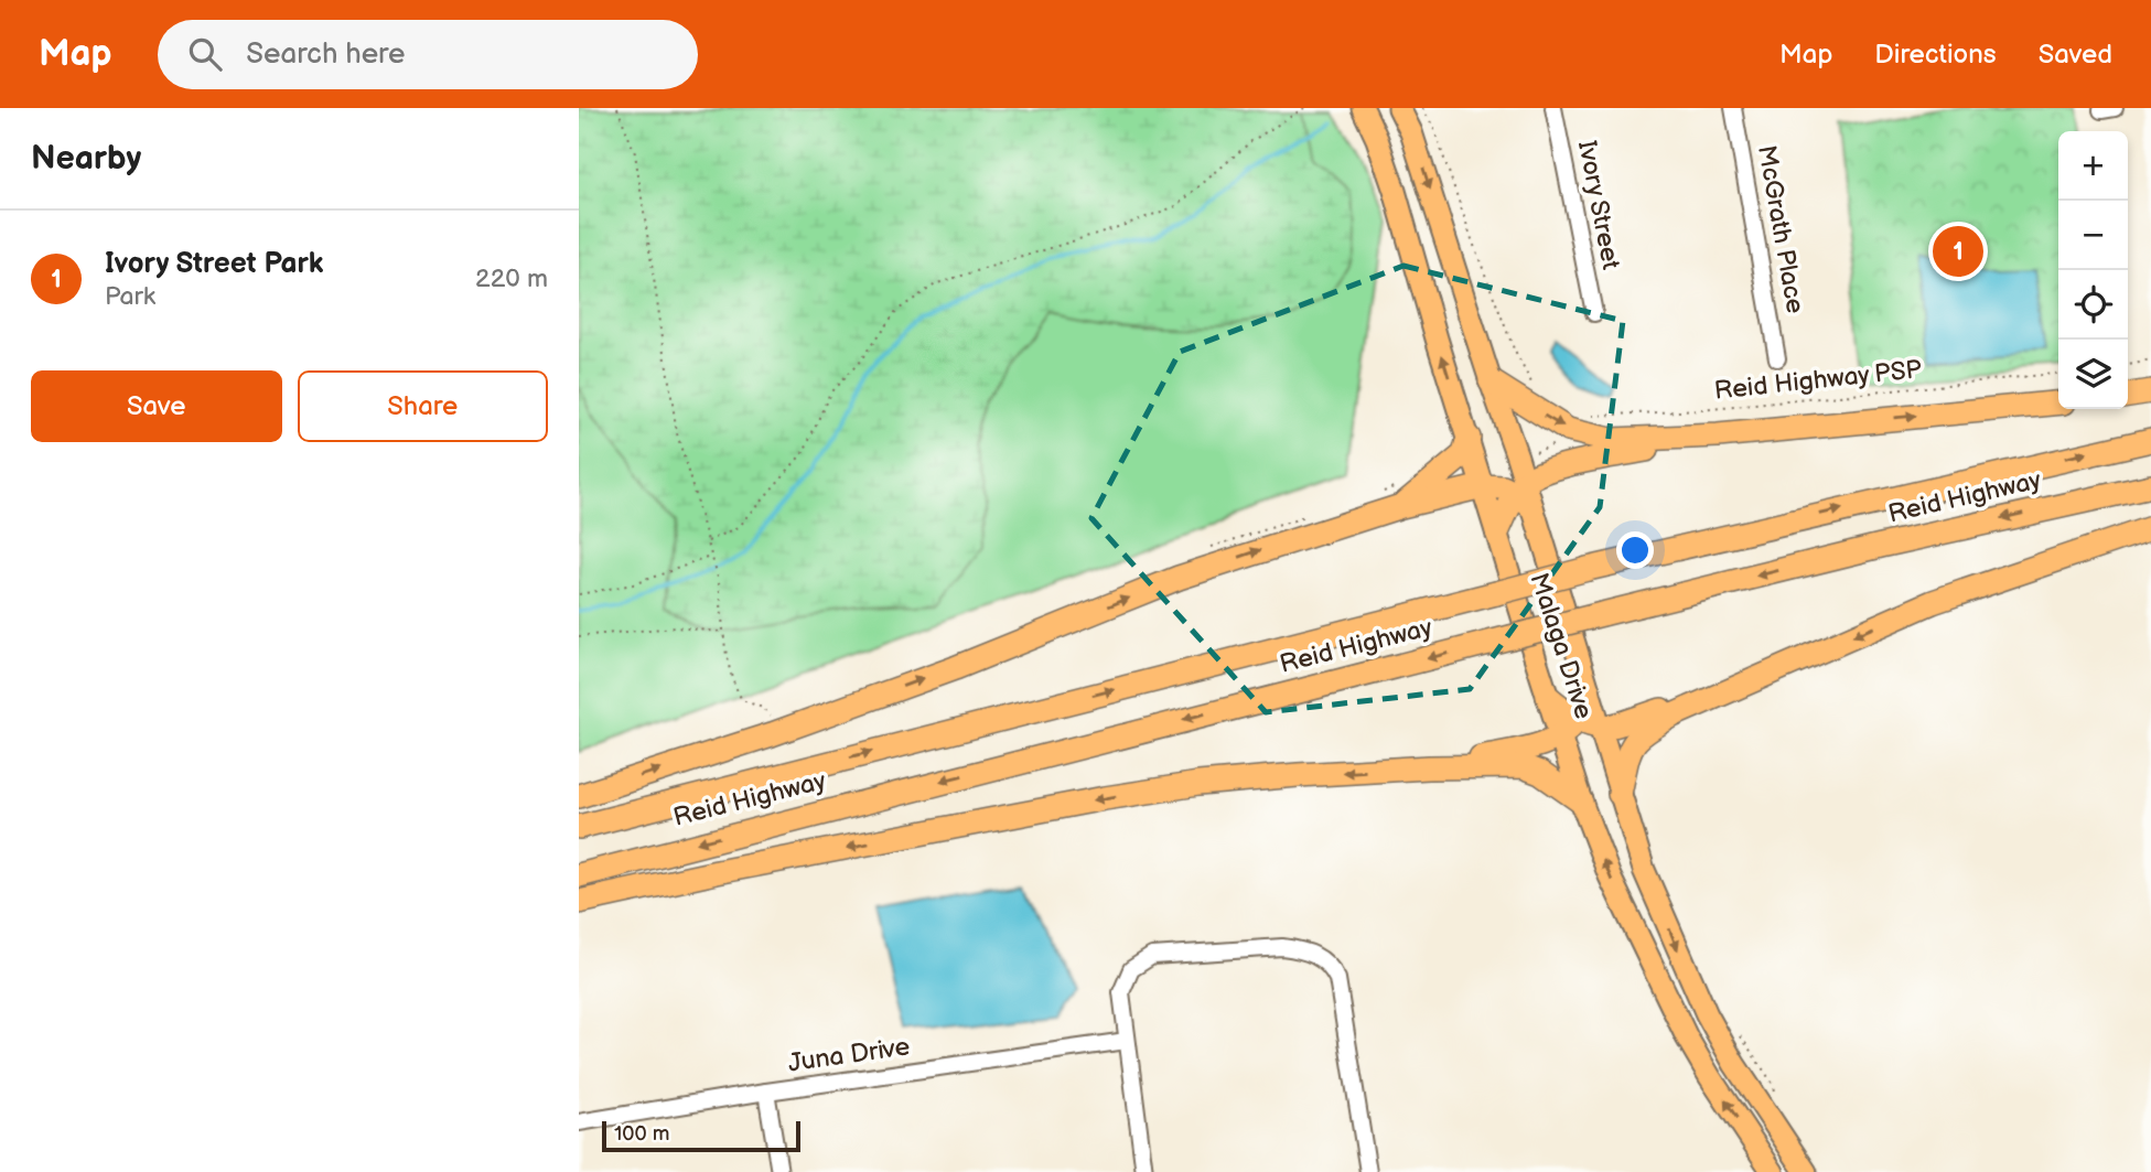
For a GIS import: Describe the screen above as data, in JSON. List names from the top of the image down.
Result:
{
  "streets": {
    "highway": ["Reid Highway"],
    "main road": ["Malaga Drive"],
    "street": ["Ivory Street", "McGrath Place", "Juna Drive"],
    "path": ["Reid Highway PSP"]
  },
  "scale_bar": "100 m",
  "page": {
    "header": "Map",
    "search": "Search here",
    "nav": ["Map", "Directions", "Saved"],
    "heading": "Nearby",
    "map_buttons": ["+", "−"],
    "list": [
      {
        "mark": "1",
        "name": "Ivory Street Park",
        "note": "Park",
        "value": "220 m"
      }
    ],
    "pins": "1",
    "buttons": ["Save", "Share"],
    "scale": "100 m"
  }
}
